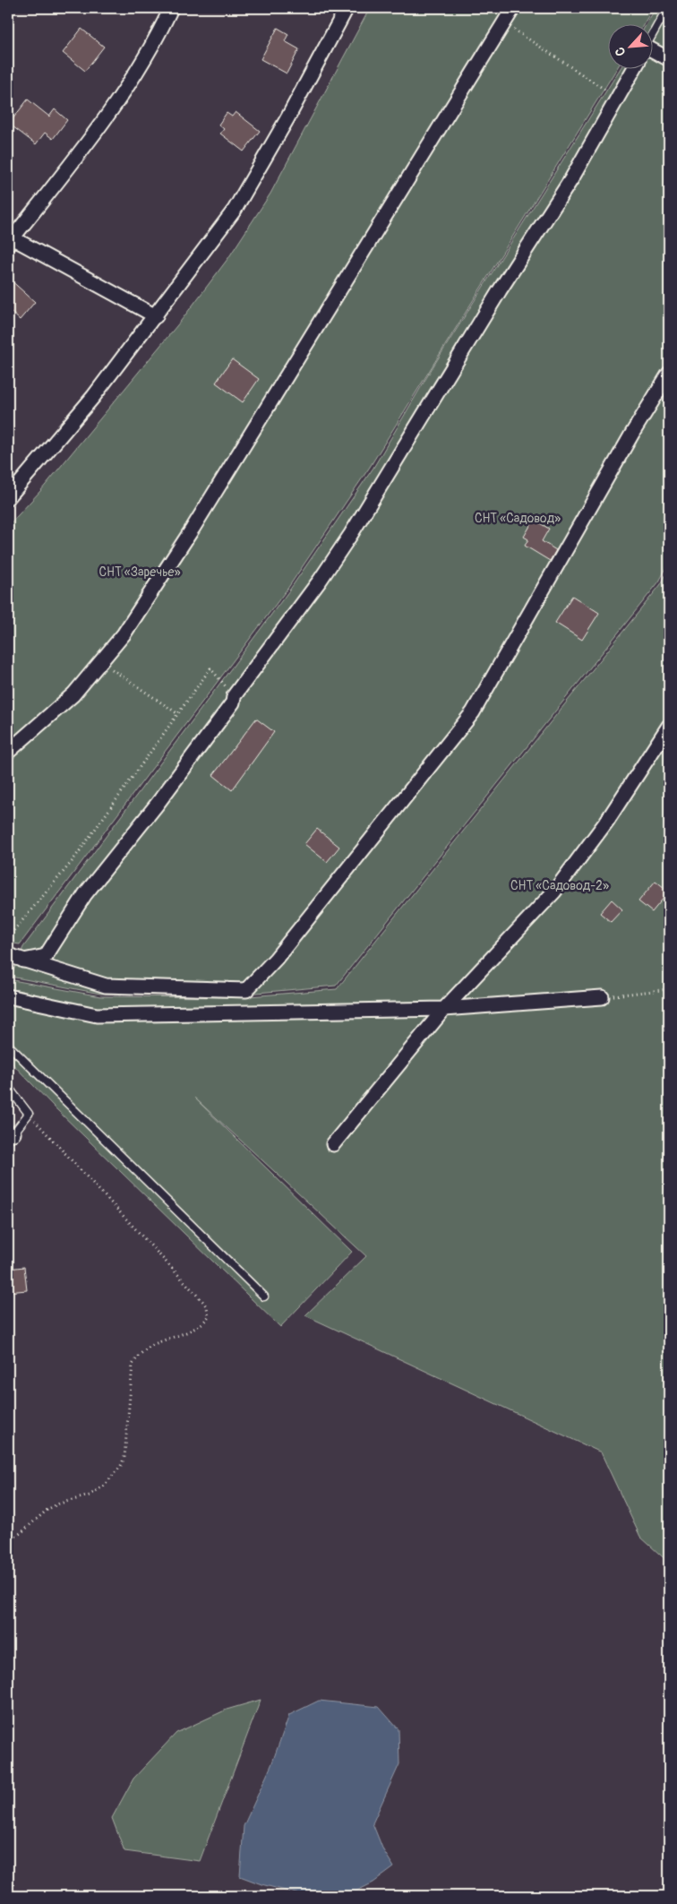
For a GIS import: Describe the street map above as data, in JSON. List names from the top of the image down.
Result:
{
  "parks": ["СНТ «Садовод»", "СНТ «Заречье»", "СНТ «Садовод-2»"],
  "north": "bottom left"
}
